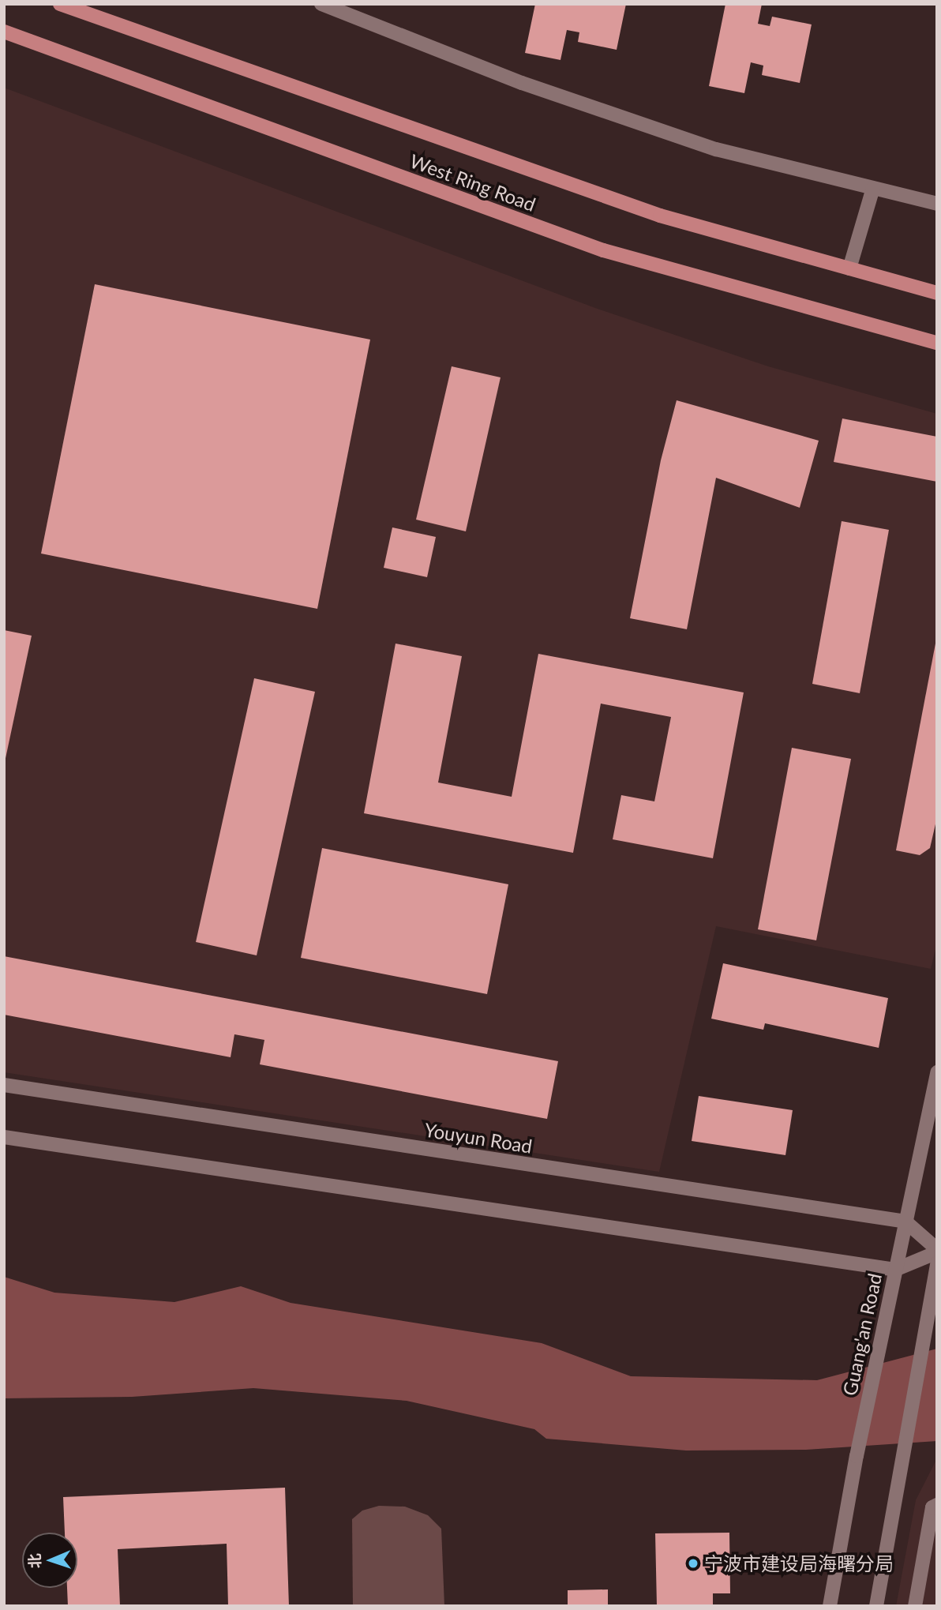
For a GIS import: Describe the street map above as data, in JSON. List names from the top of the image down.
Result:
{
  "streets": {
    "main road": ["West Ring Road"],
    "street": ["Youyun Road", "Guang'an Road"]
  },
  "crossings": [
    ["Youyun Road", "Guang'an Road"]
  ],
  "places": ["宁波市建设局海曙分局"],
  "north": "left"
}
